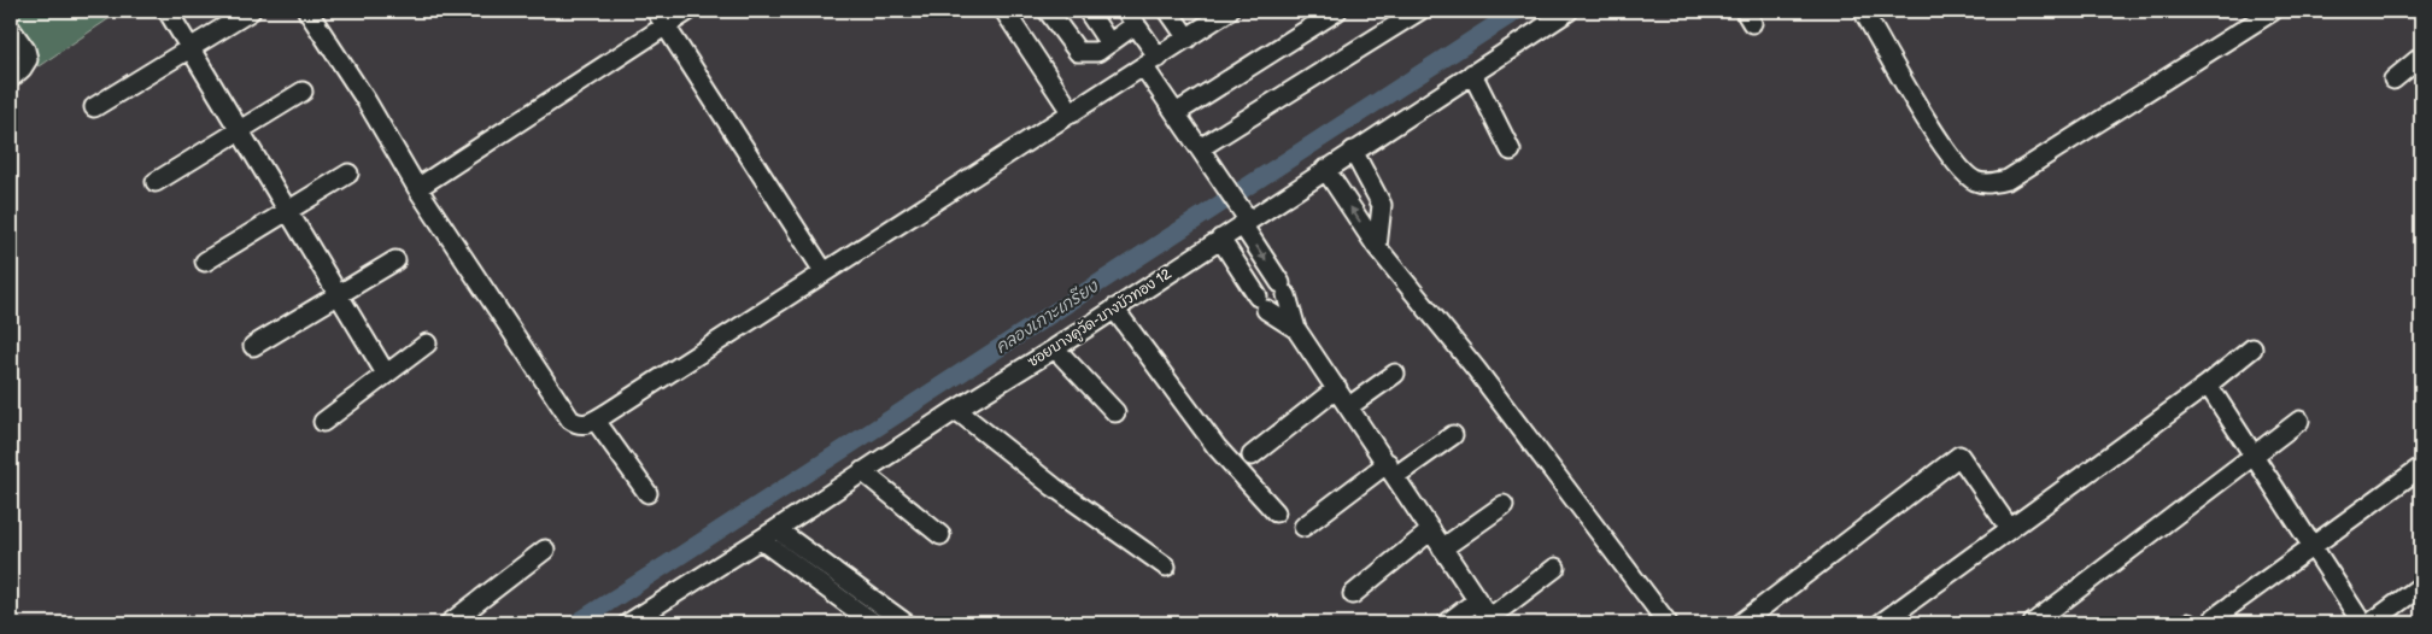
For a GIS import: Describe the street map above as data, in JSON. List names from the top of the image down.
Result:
{
  "streets": {
    "street": ["ซอยบางคูวัด-บางบัวทอง 12"]
  },
  "water": ["คลองเกาะเกรียง"]
}
